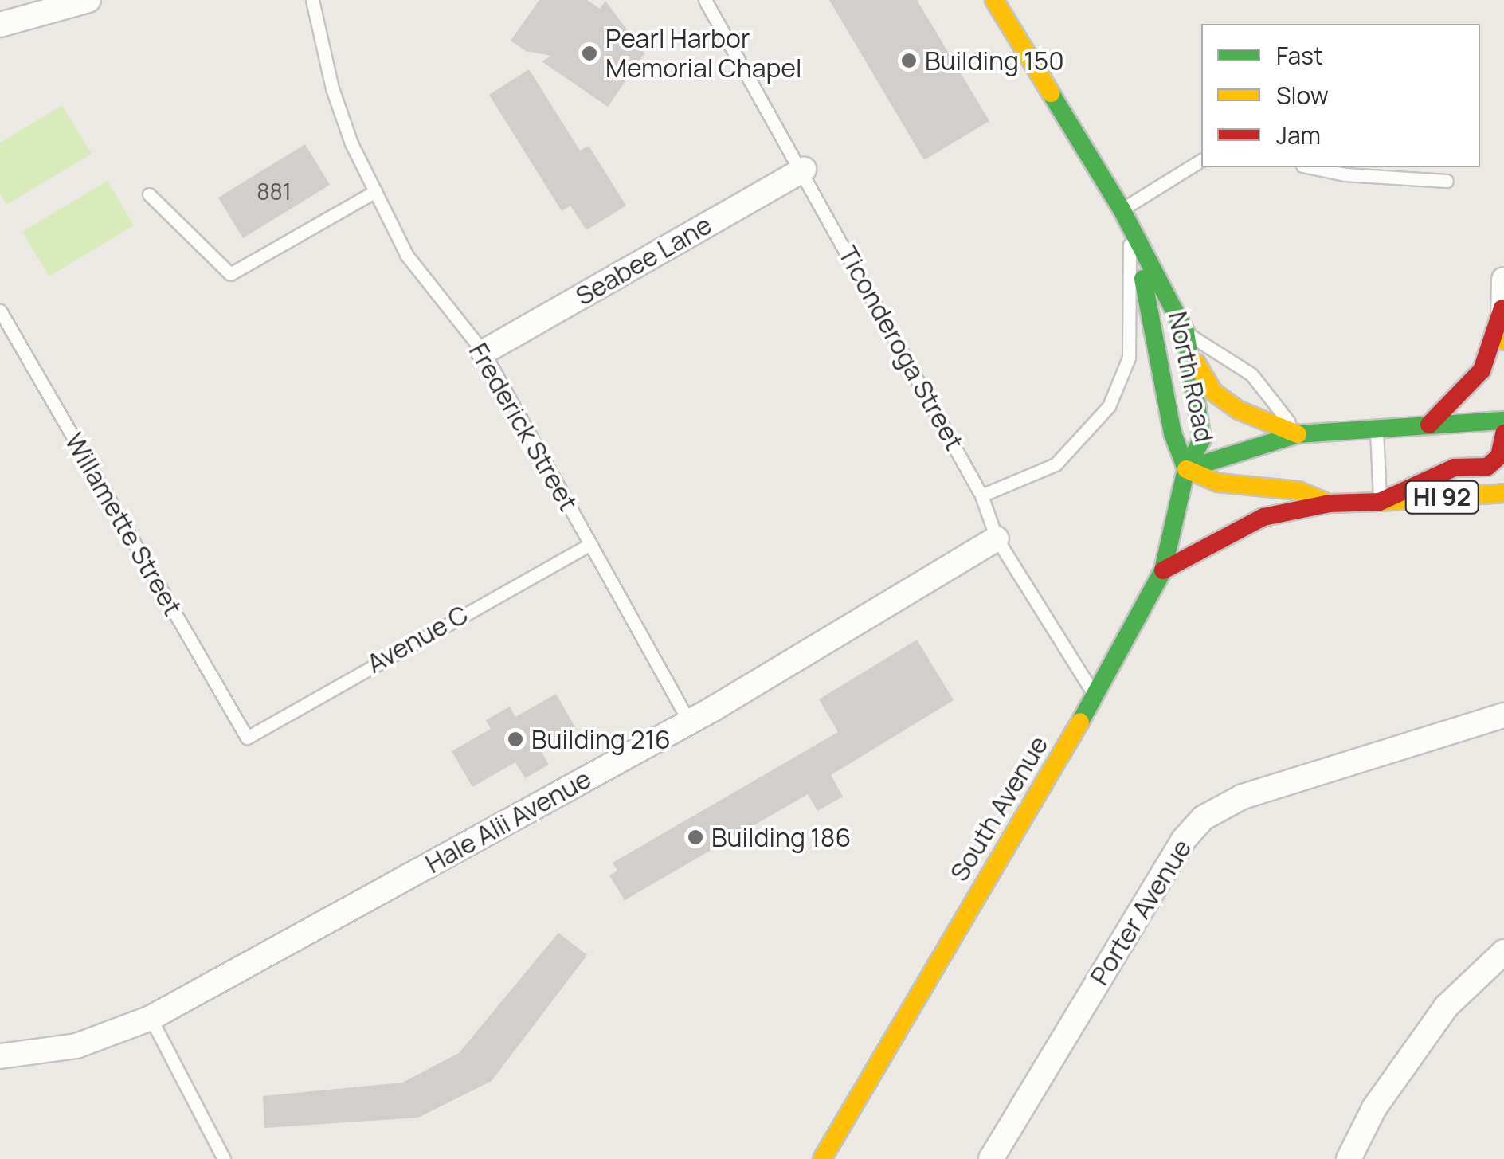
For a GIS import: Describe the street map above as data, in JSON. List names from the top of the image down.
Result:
{
  "streets": {
    "street": [
      "Seabee Lane",
      "North Road",
      "HI 92",
      "South Avenue",
      "Hale Alii Avenue",
      "Porter Avenue"
    ],
    "lane": [
      "Ticonderoga Street",
      "Frederick Street",
      "Willamette Street",
      "Avenue C"
    ]
  },
  "crossings": [
    ["Seabee Lane", "Ticonderoga Street"],
    ["Seabee Lane", "Frederick Street"],
    ["Ticonderoga Street", "South Avenue"],
    ["Ticonderoga Street", "Hale Alii Avenue"],
    ["North Road", "South Avenue"],
    ["Frederick Street", "Avenue C"],
    ["Frederick Street", "Hale Alii Avenue"],
    ["Willamette Street", "Avenue C"]
  ],
  "places": [
    "Pearl Harbor Memorial Chapel",
    "Building 150",
    "Building 216",
    "Building 186"
  ],
  "house_numbers": ["881"],
  "legend": ["Fast", "Slow", "Jam"]
}
